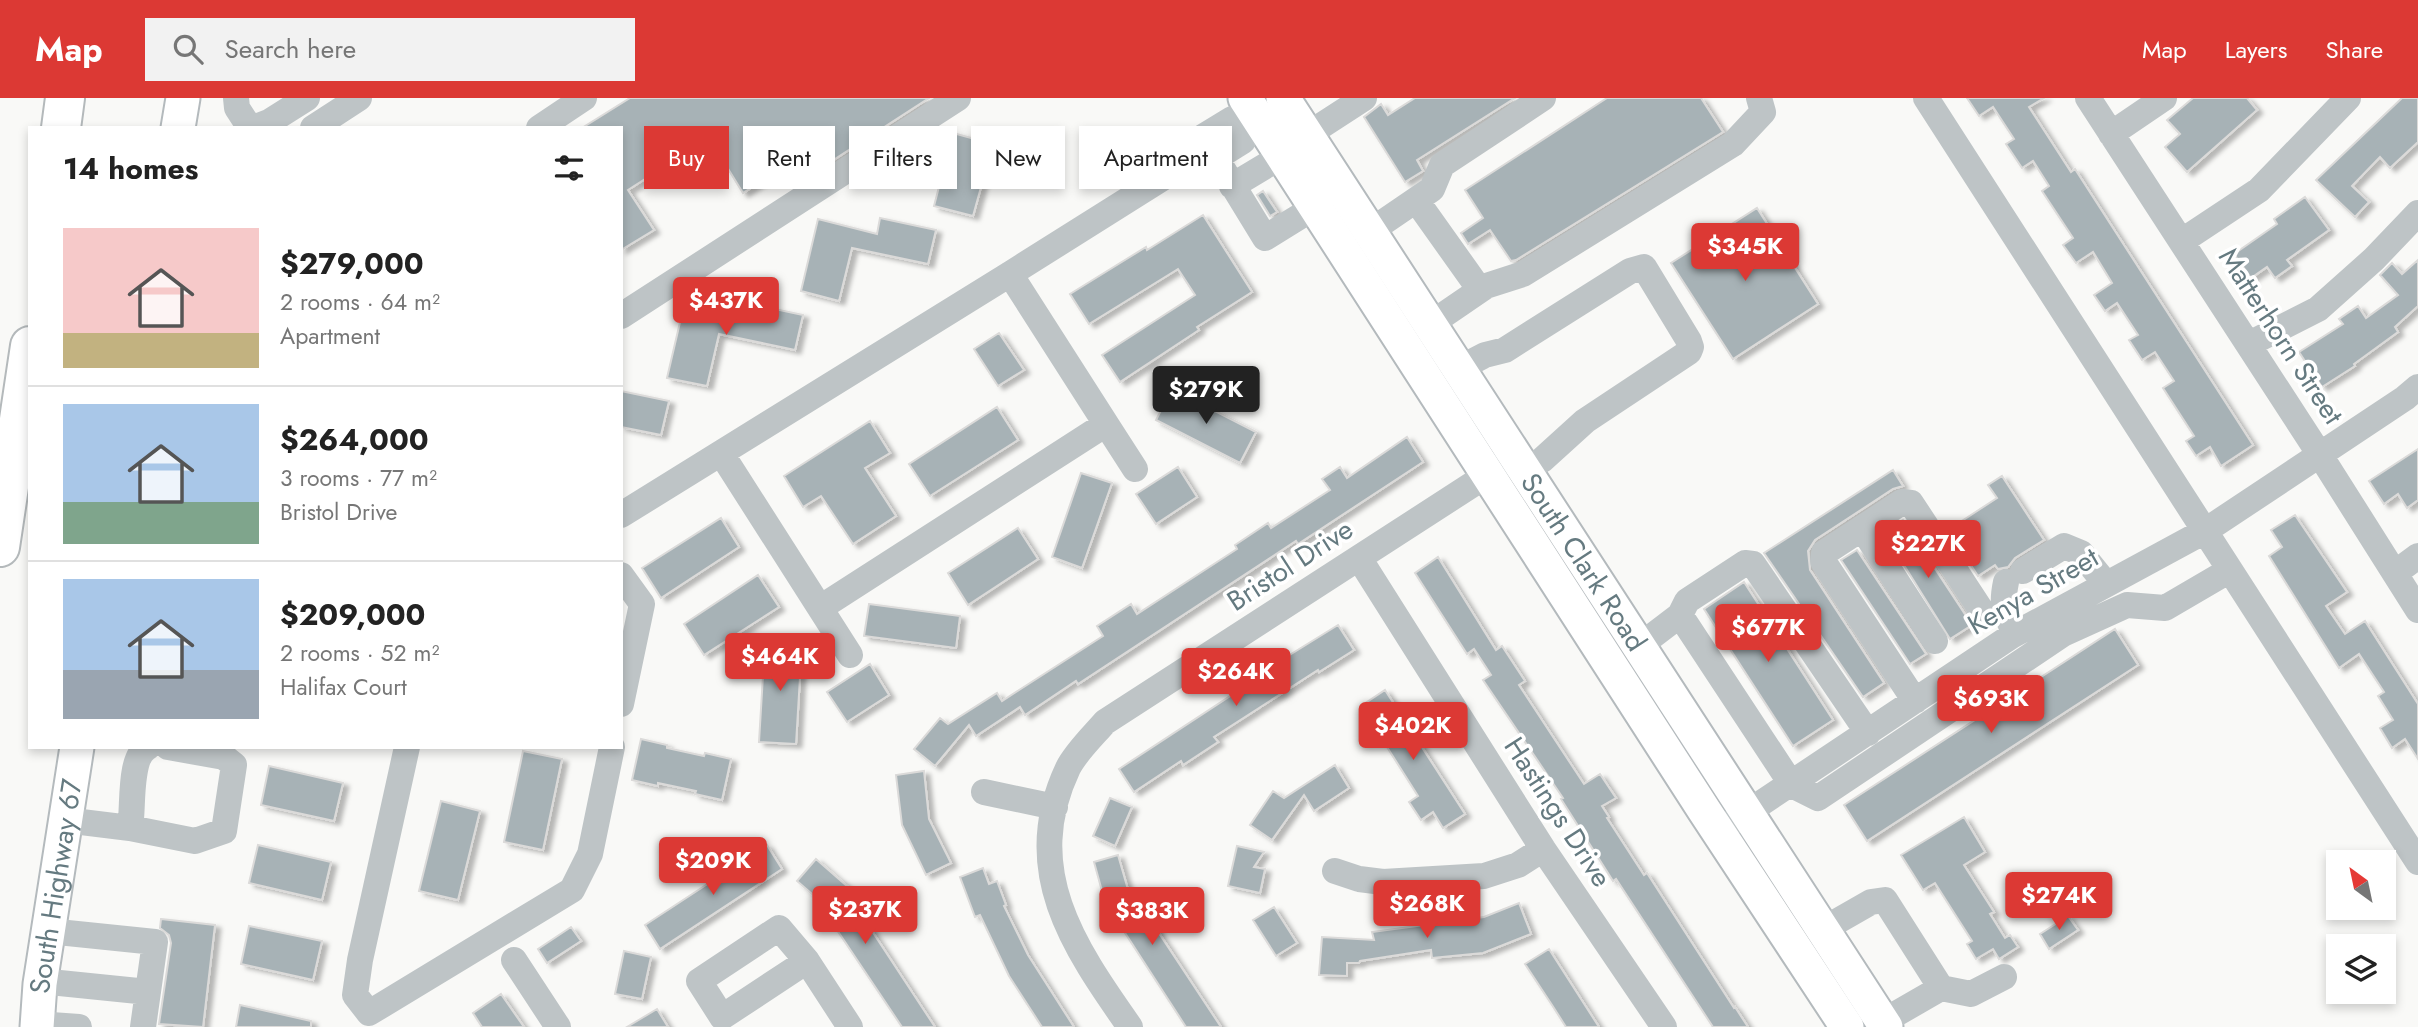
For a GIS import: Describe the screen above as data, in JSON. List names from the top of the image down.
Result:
{
  "streets": {
    "main road": ["South Clark Road", "South Highway 67"],
    "street": [
      "Matterhorn Street",
      "Bristol Drive",
      "Kenya Street",
      "Hastings Drive"
    ]
  },
  "crossings": [
    ["Matterhorn Street", "Kenya Street"],
    ["South Clark Road", "Bristol Drive"],
    ["South Clark Road", "Kenya Street"],
    ["Bristol Drive", "Hastings Drive"]
  ],
  "north": "top left",
  "page": {
    "header": "Map",
    "search": "Search here",
    "nav": ["Map", "Layers", "Share"],
    "chip": [
      "Buy",
      "Rent",
      "Filters",
      "New",
      "Apartment"
    ],
    "heading": "14 homes",
    "list": [
      {
        "name": "$279,000",
        "note": "2 rooms · 64 m² · Apartment"
      },
      {
        "name": "$264,000",
        "note": "3 rooms · 77 m² · Bristol Drive"
      },
      {
        "name": "$209,000",
        "note": "2 rooms · 52 m² · Halifax Court"
      }
    ],
    "price": [
      "$345K",
      "$437K",
      "$279K",
      "$227K",
      "$677K",
      "$464K",
      "$264K",
      "$693K",
      "$402K",
      "$209K",
      "$274K",
      "$268K",
      "$237K",
      "$383K"
    ]
  }
}
